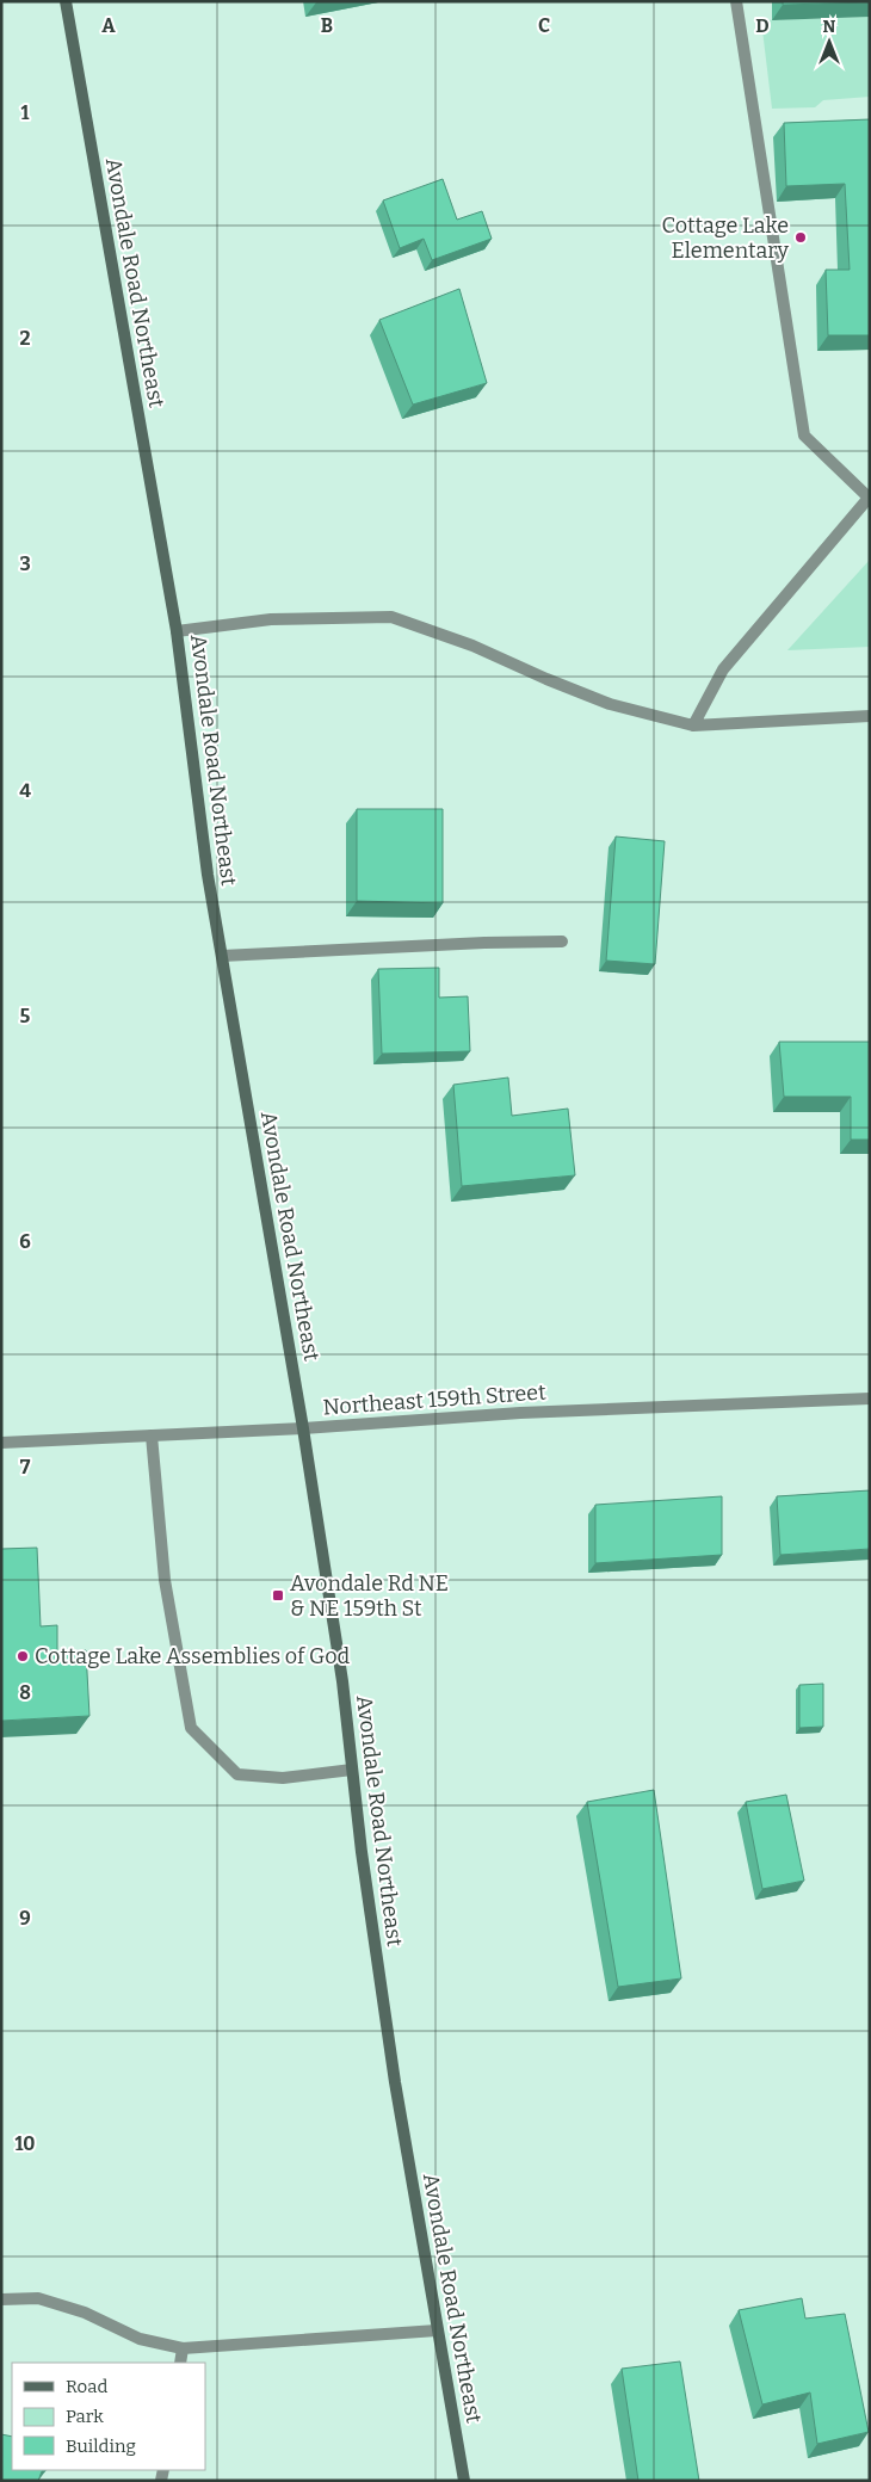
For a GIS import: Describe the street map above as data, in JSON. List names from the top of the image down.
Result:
{
  "streets": {
    "main road": ["Avondale Road Northeast"],
    "street": ["Northeast 159th Street"]
  },
  "crossings": [
    ["Avondale Road Northeast", "Northeast 159th Street"]
  ],
  "places": {
    "other": ["Cottage Lake Elementary", "Cottage Lake Assemblies of God"],
    "transit": ["Avondale Rd NE & NE 159th St"]
  },
  "legend": ["Road", "Park", "Building"],
  "north": "top",
  "grid": {
    "columns": [
      "A",
      "B",
      "C",
      "D"
    ],
    "rows": [
      "1",
      "2",
      "3",
      "4",
      "5",
      "6",
      "7",
      "8",
      "9",
      "10"
    ]
  }
}
